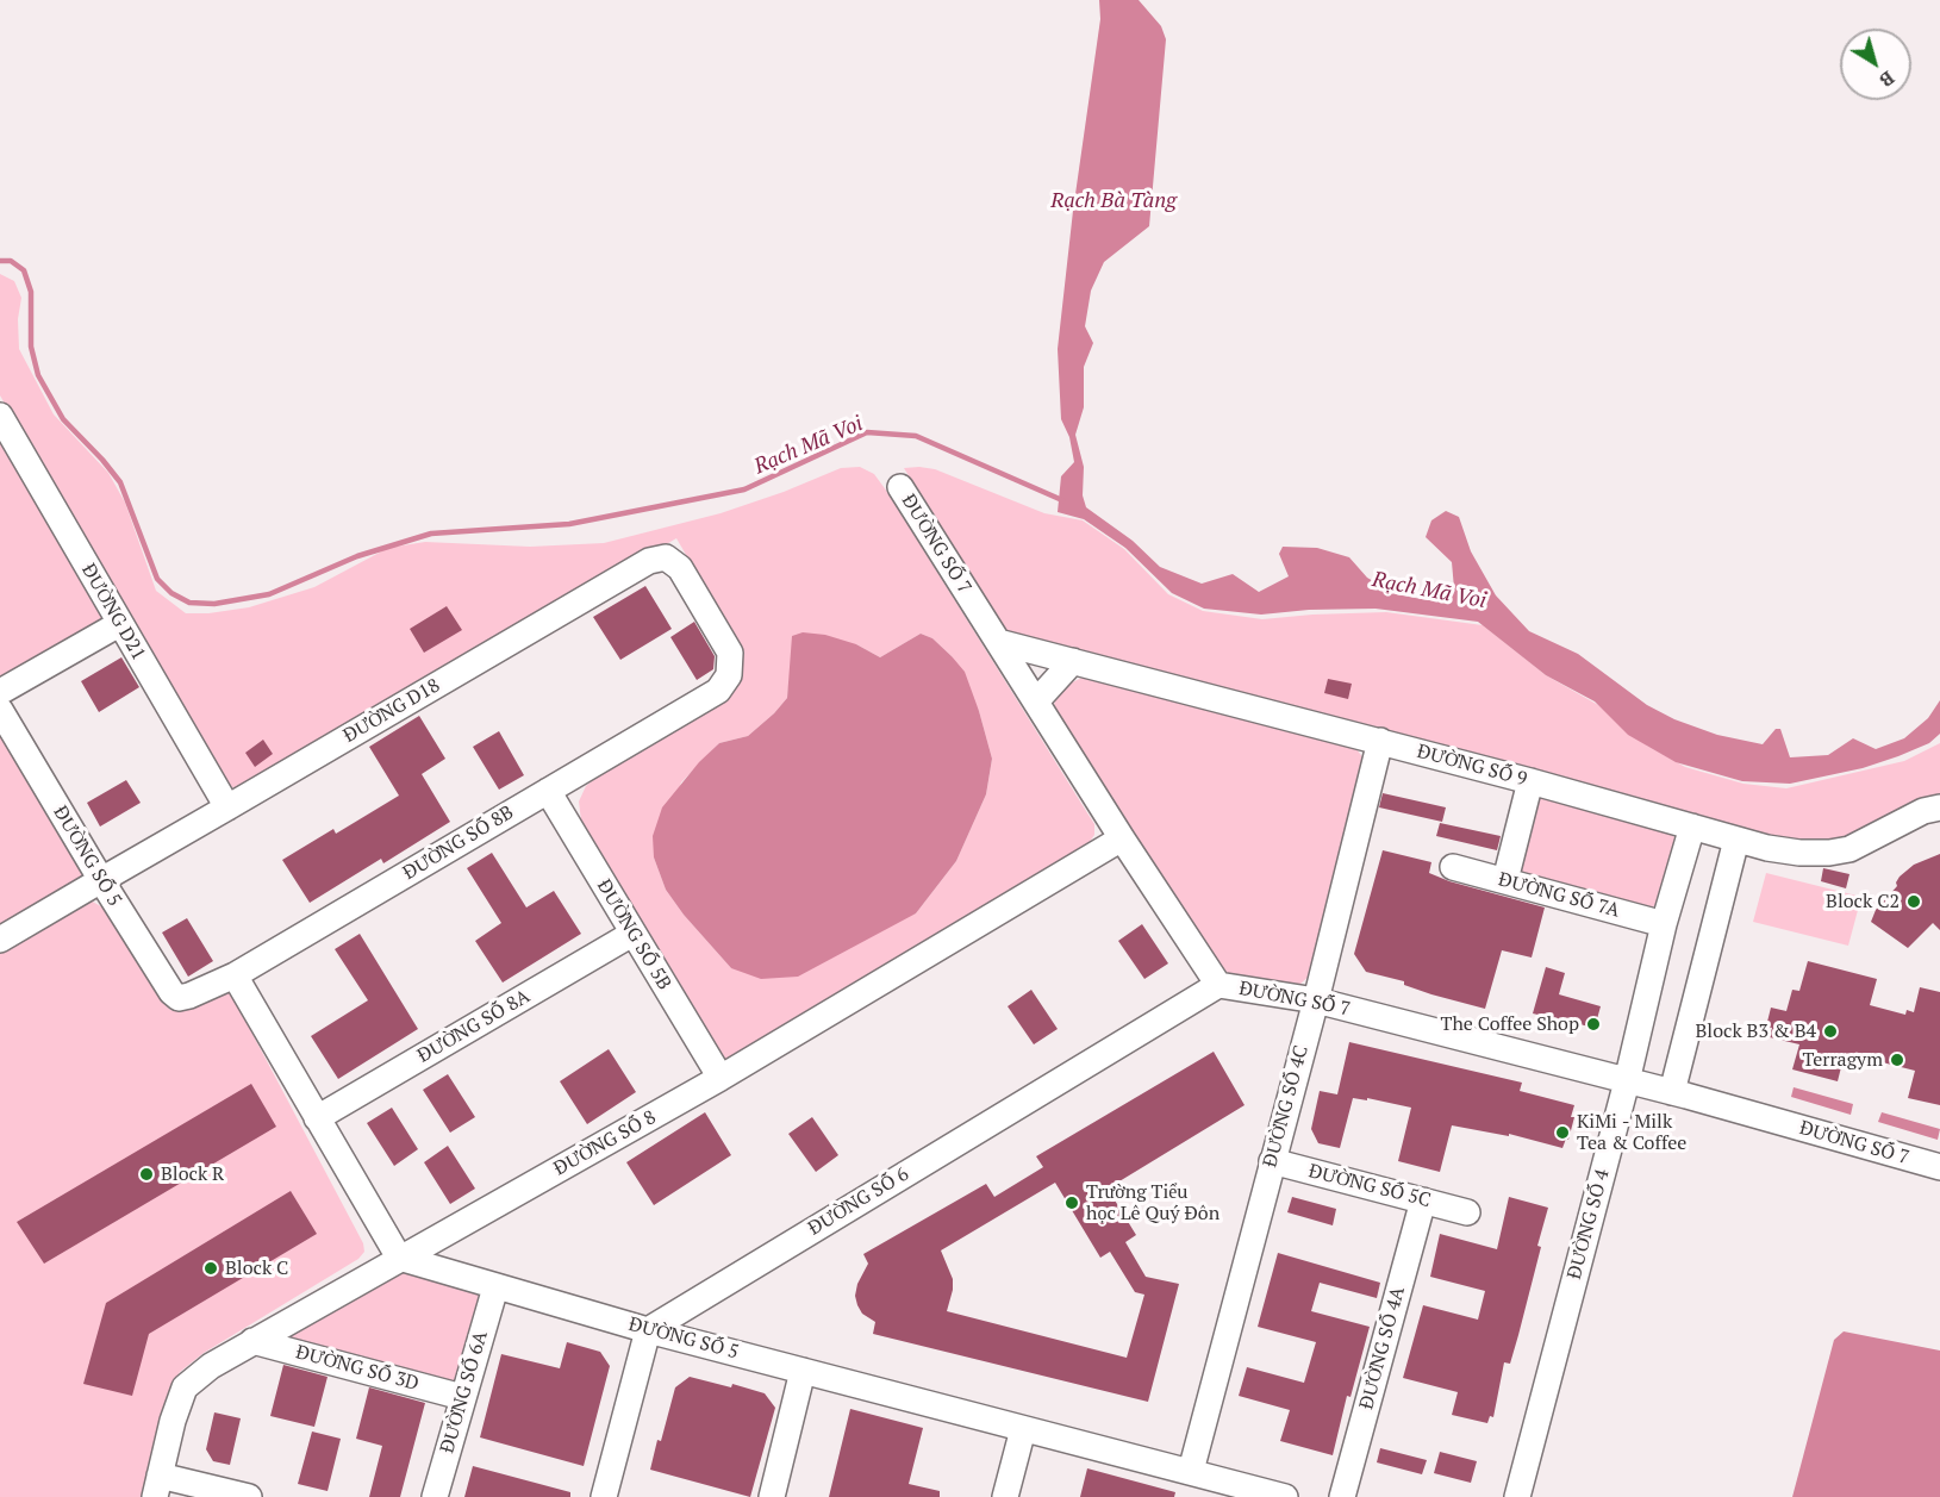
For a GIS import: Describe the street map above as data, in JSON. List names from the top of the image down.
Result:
{
  "streets": {
    "street": [
      "ĐƯỜNG SỐ 7",
      "ĐƯỜNG D21",
      "ĐƯỜNG D18",
      "ĐƯỜNG SỐ 9",
      "ĐƯỜNG SỐ 8B",
      "ĐƯỜNG SỐ 5",
      "ĐƯỜNG SỐ 7A",
      "ĐƯỜNG SỐ 5B",
      "ĐƯỜNG SỐ 8A",
      "ĐƯỜNG SỐ 4C",
      "ĐƯỜNG SỐ 8",
      "ĐƯỜNG SỐ 5C",
      "ĐƯỜNG SỐ 6",
      "ĐƯỜNG SỐ 4",
      "ĐƯỜNG SỐ 4A",
      "ĐƯỜNG SỐ 3D",
      "ĐƯỜNG SỐ 6A"
    ]
  },
  "crossings": [
    ["ĐƯỜNG SỐ 7", "ĐƯỜNG SỐ 9"],
    ["ĐƯỜNG SỐ 7", "ĐƯỜNG SỐ 4C"],
    ["ĐƯỜNG SỐ 7", "ĐƯỜNG SỐ 8"],
    ["ĐƯỜNG SỐ 7", "ĐƯỜNG SỐ 6"],
    ["ĐƯỜNG SỐ 7", "ĐƯỜNG SỐ 4"],
    ["ĐƯỜNG D21", "ĐƯỜNG D18"],
    ["ĐƯỜNG D18", "ĐƯỜNG SỐ 8B"],
    ["ĐƯỜNG D18", "ĐƯỜNG SỐ 5"],
    ["ĐƯỜNG SỐ 9", "ĐƯỜNG SỐ 4C"],
    ["ĐƯỜNG SỐ 9", "ĐƯỜNG SỐ 4"],
    ["ĐƯỜNG SỐ 8B", "ĐƯỜNG SỐ 5"],
    ["ĐƯỜNG SỐ 8B", "ĐƯỜNG SỐ 5B"],
    ["ĐƯỜNG SỐ 5", "ĐƯỜNG SỐ 4C"],
    ["ĐƯỜNG SỐ 5", "ĐƯỜNG SỐ 8"],
    ["ĐƯỜNG SỐ 5", "ĐƯỜNG SỐ 6"],
    ["ĐƯỜNG SỐ 5", "ĐƯỜNG SỐ 6A"],
    ["ĐƯỜNG SỐ 7A", "ĐƯỜNG SỐ 4"],
    ["ĐƯỜNG SỐ 5B", "ĐƯỜNG SỐ 8A"],
    ["ĐƯỜNG SỐ 5B", "ĐƯỜNG SỐ 8"],
    ["ĐƯỜNG SỐ 4C", "ĐƯỜNG SỐ 5C"],
    ["ĐƯỜNG SỐ 8", "ĐƯỜNG SỐ 3D"],
    ["ĐƯỜNG SỐ 5C", "ĐƯỜNG SỐ 4A"],
    ["ĐƯỜNG SỐ 3D", "ĐƯỜNG SỐ 6A"]
  ],
  "water": ["Rạch Bà Tàng", "Rạch Mã Voi"],
  "places": [
    "Block C2",
    "The Coffee Shop",
    "Block B3 & B4",
    "Terragym",
    "KiMi - Milk Tea & Coffee",
    "Block R",
    "Trường Tiểu học Lê Quý Đôn",
    "Block C"
  ],
  "north": "bottom right"
}
